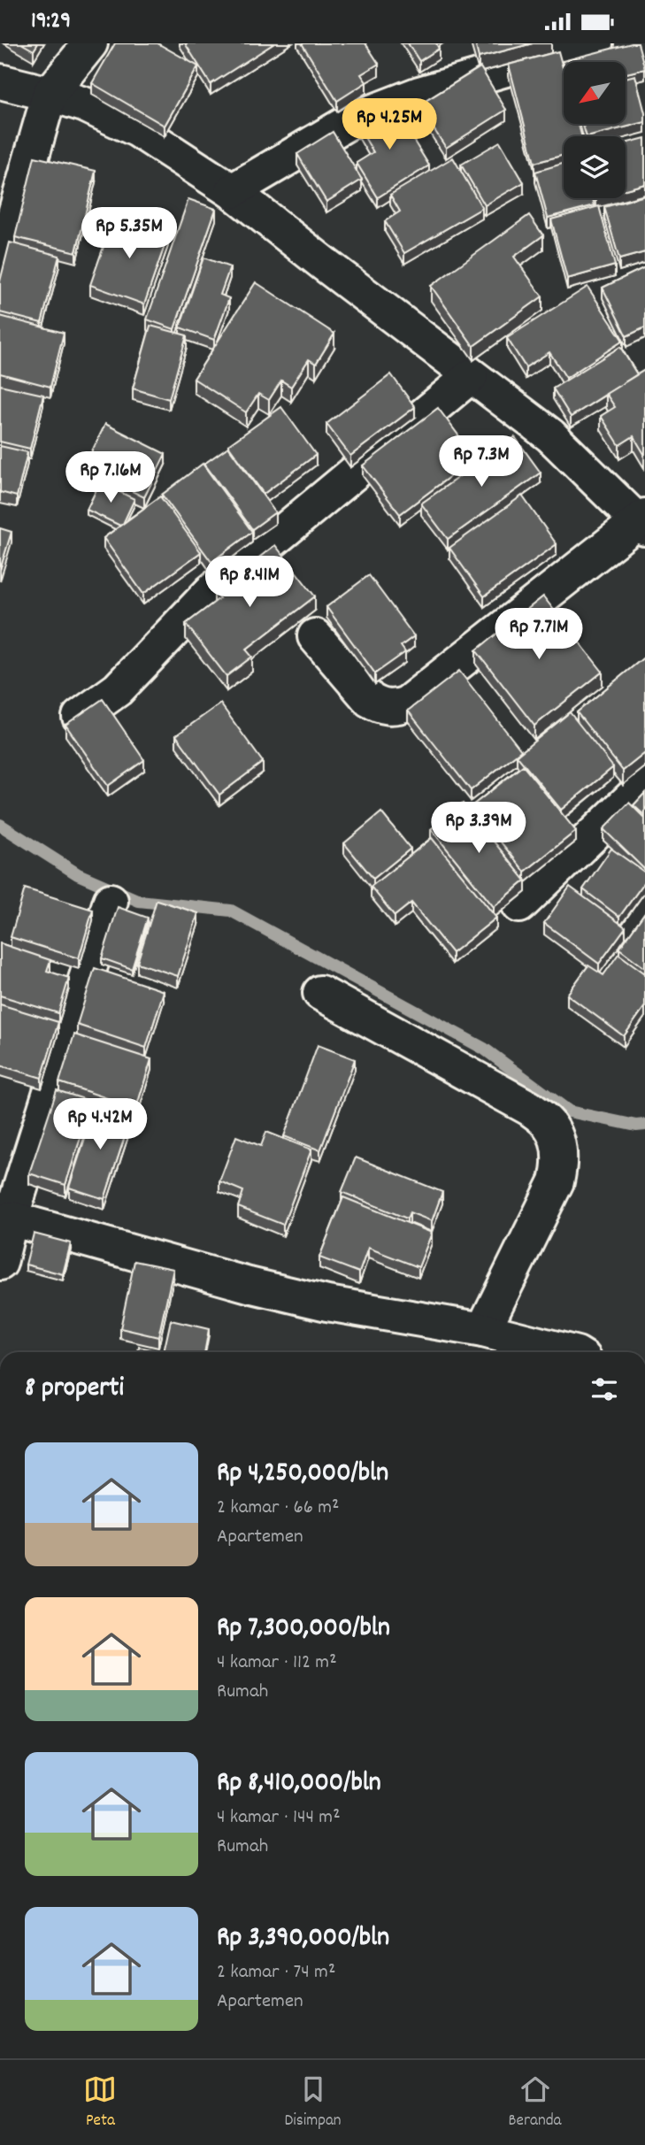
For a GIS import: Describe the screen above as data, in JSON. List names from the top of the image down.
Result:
{
  "north": "bottom left",
  "page": {
    "status": "19:29",
    "price": [
      "Rp 4.25M",
      "Rp 5.35M",
      "Rp 7.3M",
      "Rp 7.16M",
      "Rp 8.41M",
      "Rp 7.71M",
      "Rp 3.39M",
      "Rp 4.42M"
    ],
    "heading": "8 properti",
    "list": [
      {
        "name": "Rp 4,250,000/bln",
        "note": "2 kamar · 66 m² · Apartemen"
      },
      {
        "name": "Rp 7,300,000/bln",
        "note": "4 kamar · 112 m² · Rumah"
      },
      {
        "name": "Rp 8,410,000/bln",
        "note": "4 kamar · 144 m² · Rumah"
      },
      {
        "name": "Rp 3,390,000/bln",
        "note": "2 kamar · 74 m² · Apartemen"
      }
    ],
    "tabs": ["Peta", "Disimpan", "Beranda"]
  }
}
